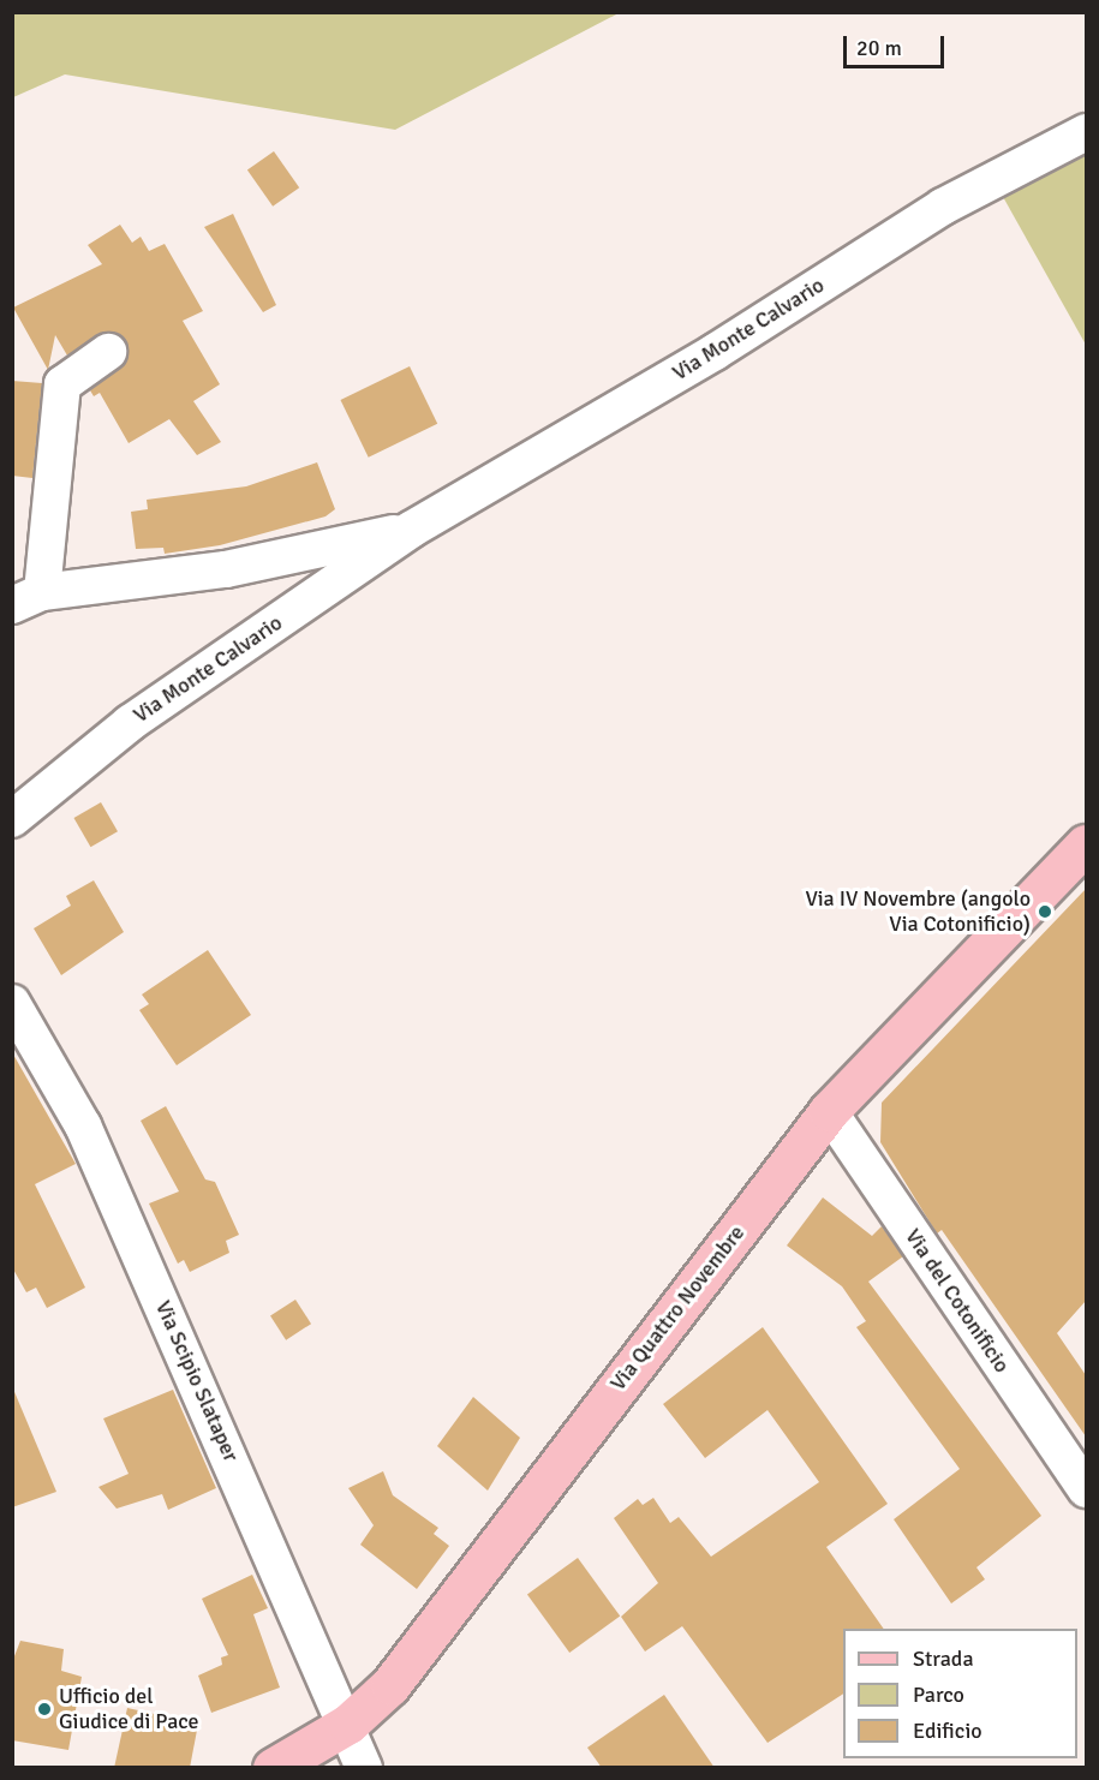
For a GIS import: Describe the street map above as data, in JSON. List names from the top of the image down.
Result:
{
  "streets": {
    "main road": ["Via Quattro Novembre"],
    "street": ["Via Monte Calvario", "Via del Cotonificio", "Via Scipio Slataper"]
  },
  "crossings": [
    ["Via del Cotonificio", "Via Quattro Novembre"],
    ["Via Quattro Novembre", "Via Scipio Slataper"]
  ],
  "places": ["Via IV Novembre (angolo Via Cotonificio)", "Ufficio del Giudice di Pace"],
  "legend": ["Strada", "Parco", "Edificio"],
  "scale_bar": "20 m"
}
